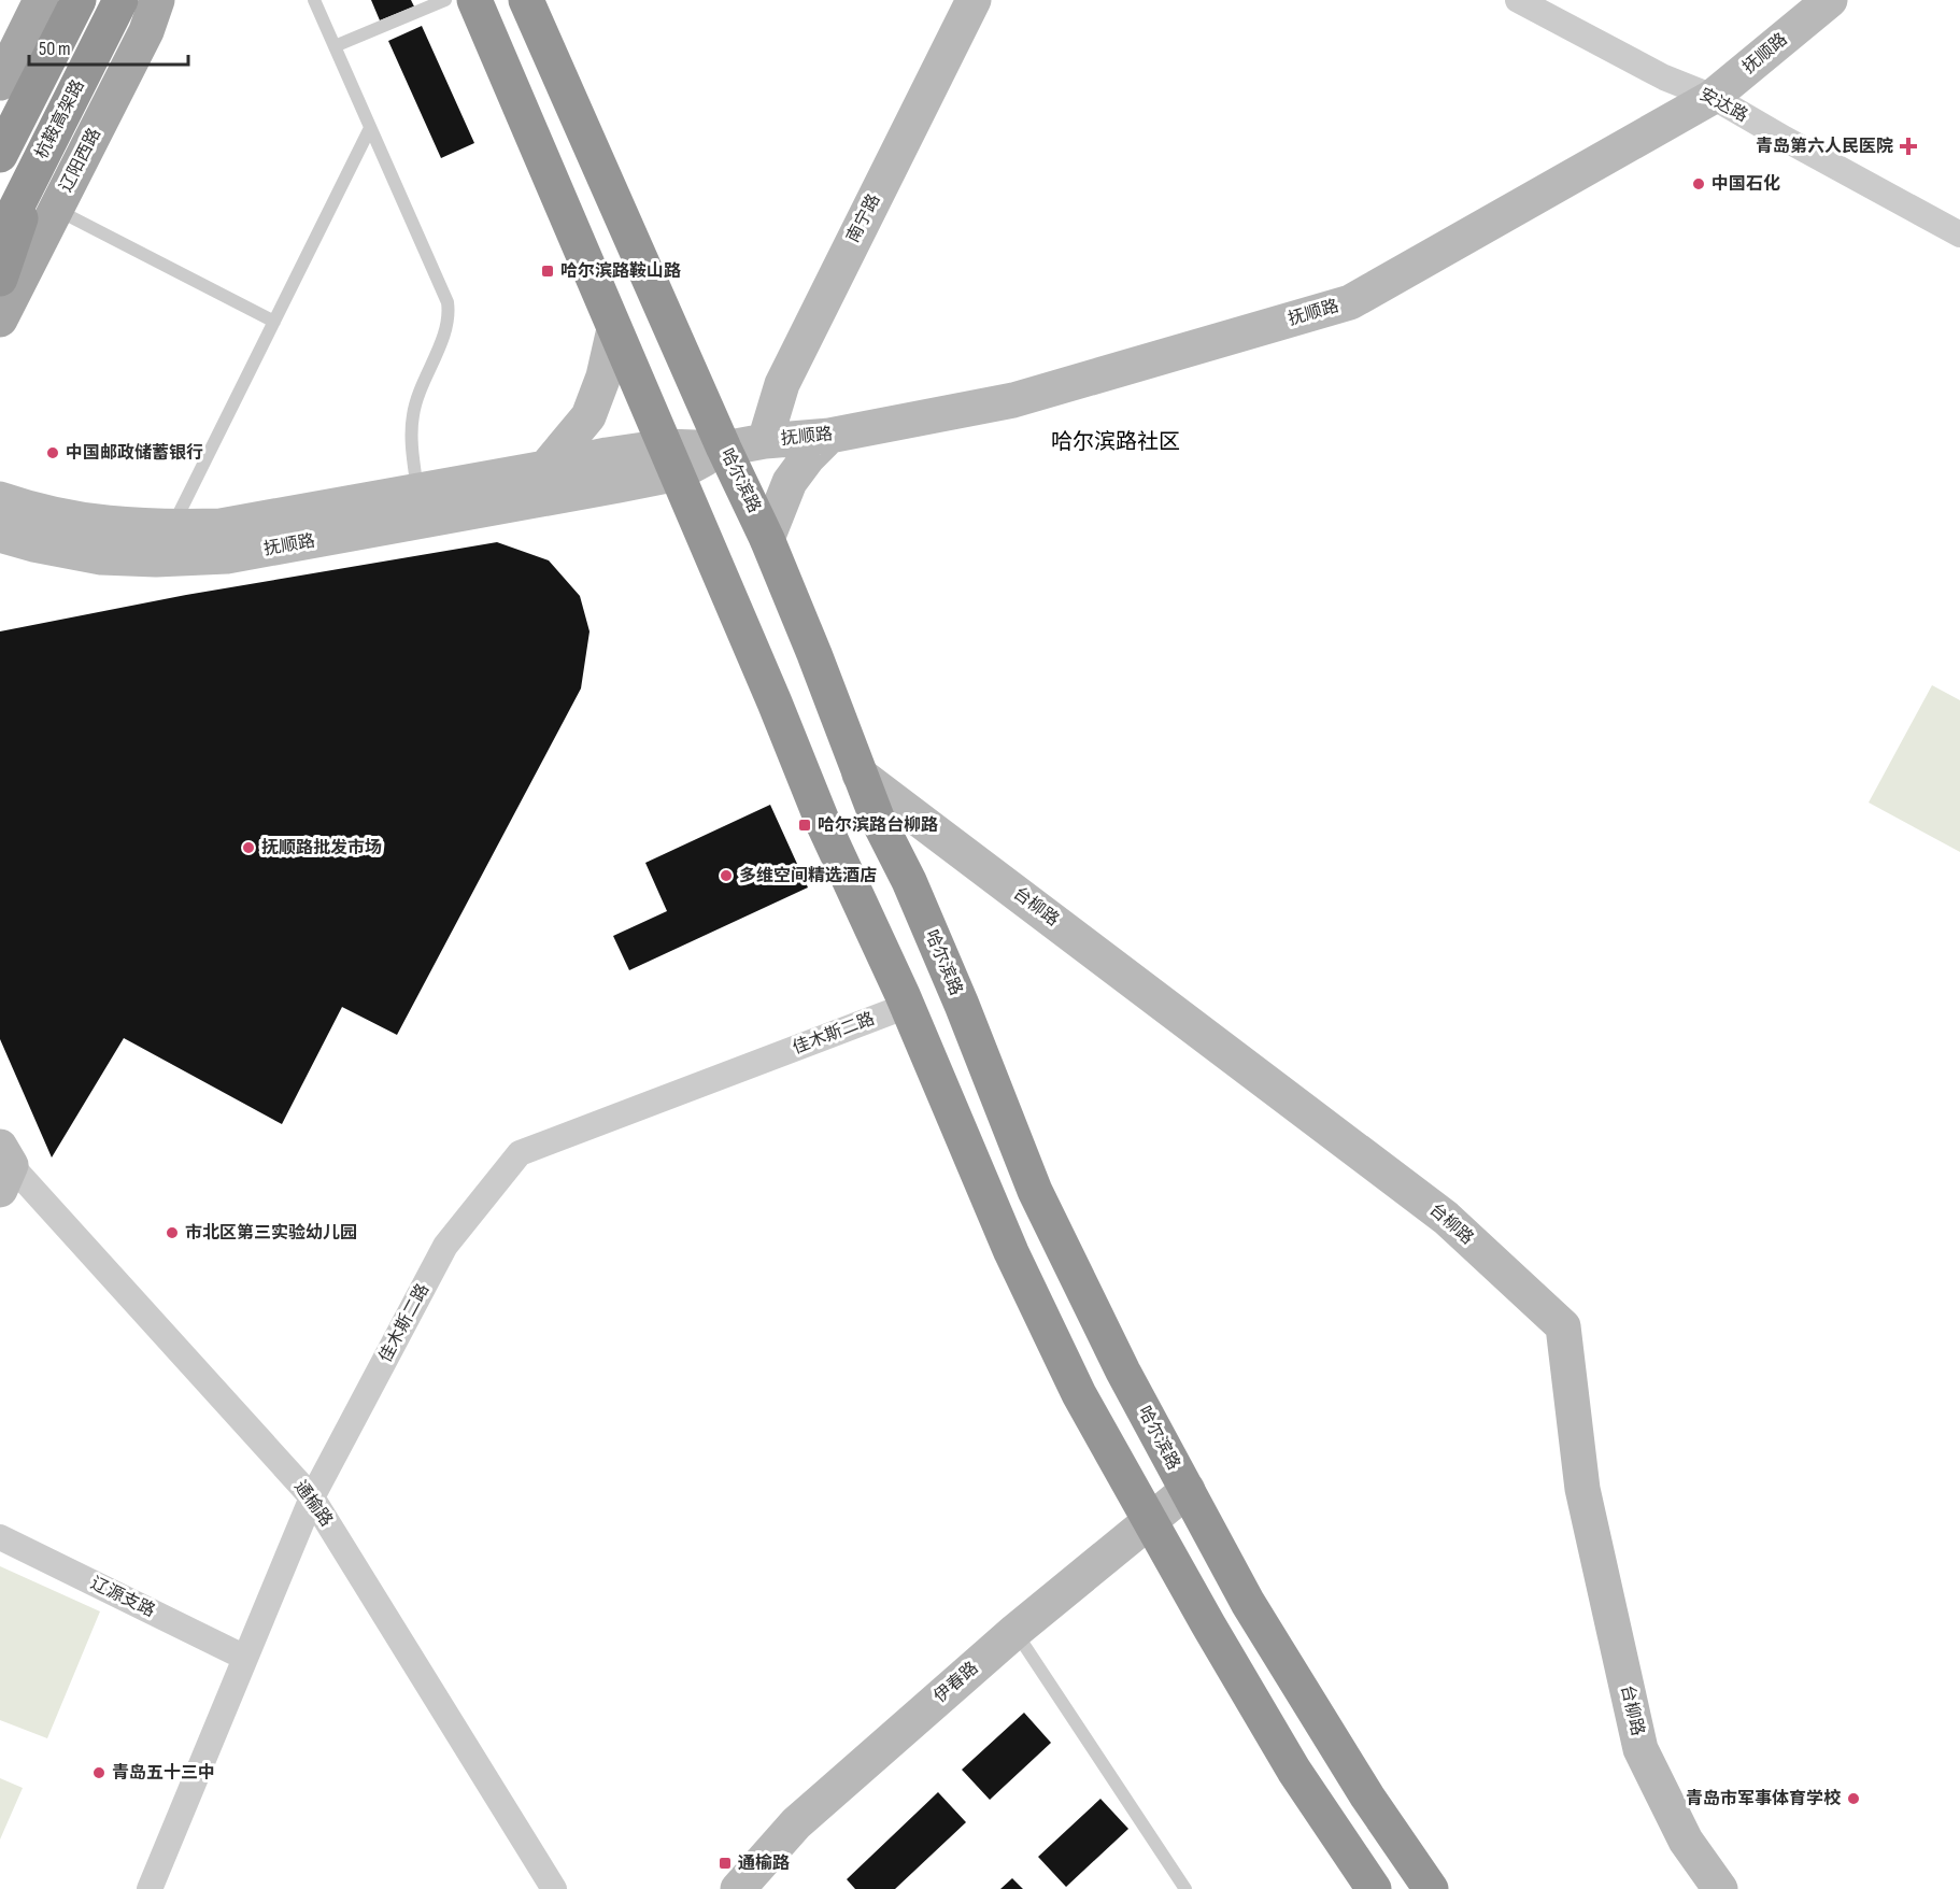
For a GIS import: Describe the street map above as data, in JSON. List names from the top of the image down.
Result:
{
  "streets": {
    "highway": ["杭鞍高架路", "哈尔滨路"],
    "main road": [
      "抚顺路",
      "辽阳西路",
      "南宁路",
      "台柳路",
      "伊春路"
    ],
    "street": [
      "安达路",
      "佳木斯二路",
      "通榆路",
      "辽源支路"
    ]
  },
  "crossings": [
    ["抚顺路", "安达路"],
    ["抚顺路", "南宁路"],
    ["抚顺路", "哈尔滨路"],
    ["哈尔滨路", "台柳路"],
    ["哈尔滨路", "伊春路"],
    ["佳木斯二路", "通榆路"],
    ["佳木斯二路", "辽源支路"]
  ],
  "districts": ["哈尔滨路社区"],
  "places": {
    "health": ["青岛第六人民医院"],
    "other": [
      "中国石化",
      "中国邮政储蓄银行",
      "抚顺路批发市场",
      "多维空间精选酒店",
      "市北区第三实验幼儿园",
      "青岛五十三中",
      "青岛市军事体育学校"
    ],
    "transit": ["哈尔滨路鞍山路", "哈尔滨路台柳路", "通榆路"]
  },
  "scale_bar": "50 m"
}
